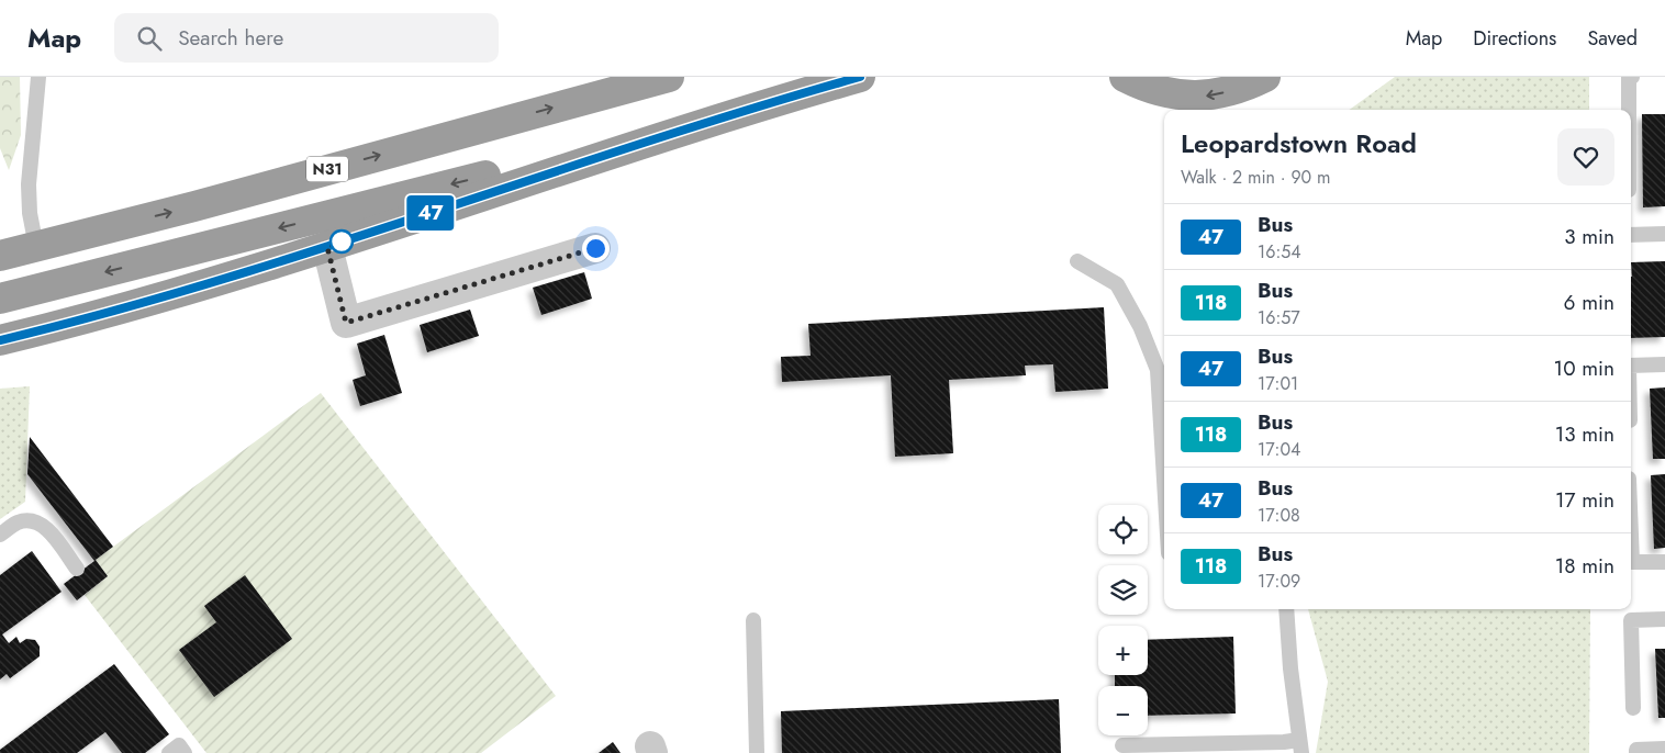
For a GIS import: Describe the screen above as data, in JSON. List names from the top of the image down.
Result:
{
  "streets": {
    "highway": ["N31"]
  },
  "lines": ["bus line 47"],
  "page": {
    "header": "Map",
    "search": "Search here",
    "nav": ["Map", "Directions", "Saved"],
    "on_map": "47",
    "heading": ["Leopardstown Road", "Walk · 2 min · 90 m"],
    "list": [
      {
        "mark": "47",
        "name": "Bus",
        "note": "16:54",
        "value": "3 min"
      },
      {
        "mark": "118",
        "name": "Bus",
        "note": "16:57",
        "value": "6 min"
      },
      {
        "mark": "47",
        "name": "Bus",
        "note": "17:01",
        "value": "10 min"
      },
      {
        "mark": "118",
        "name": "Bus",
        "note": "17:04",
        "value": "13 min"
      },
      {
        "mark": "47",
        "name": "Bus",
        "note": "17:08",
        "value": "17 min"
      },
      {
        "mark": "118",
        "name": "Bus",
        "note": "17:09",
        "value": "18 min"
      }
    ],
    "map_buttons": ["+", "−"]
  }
}
